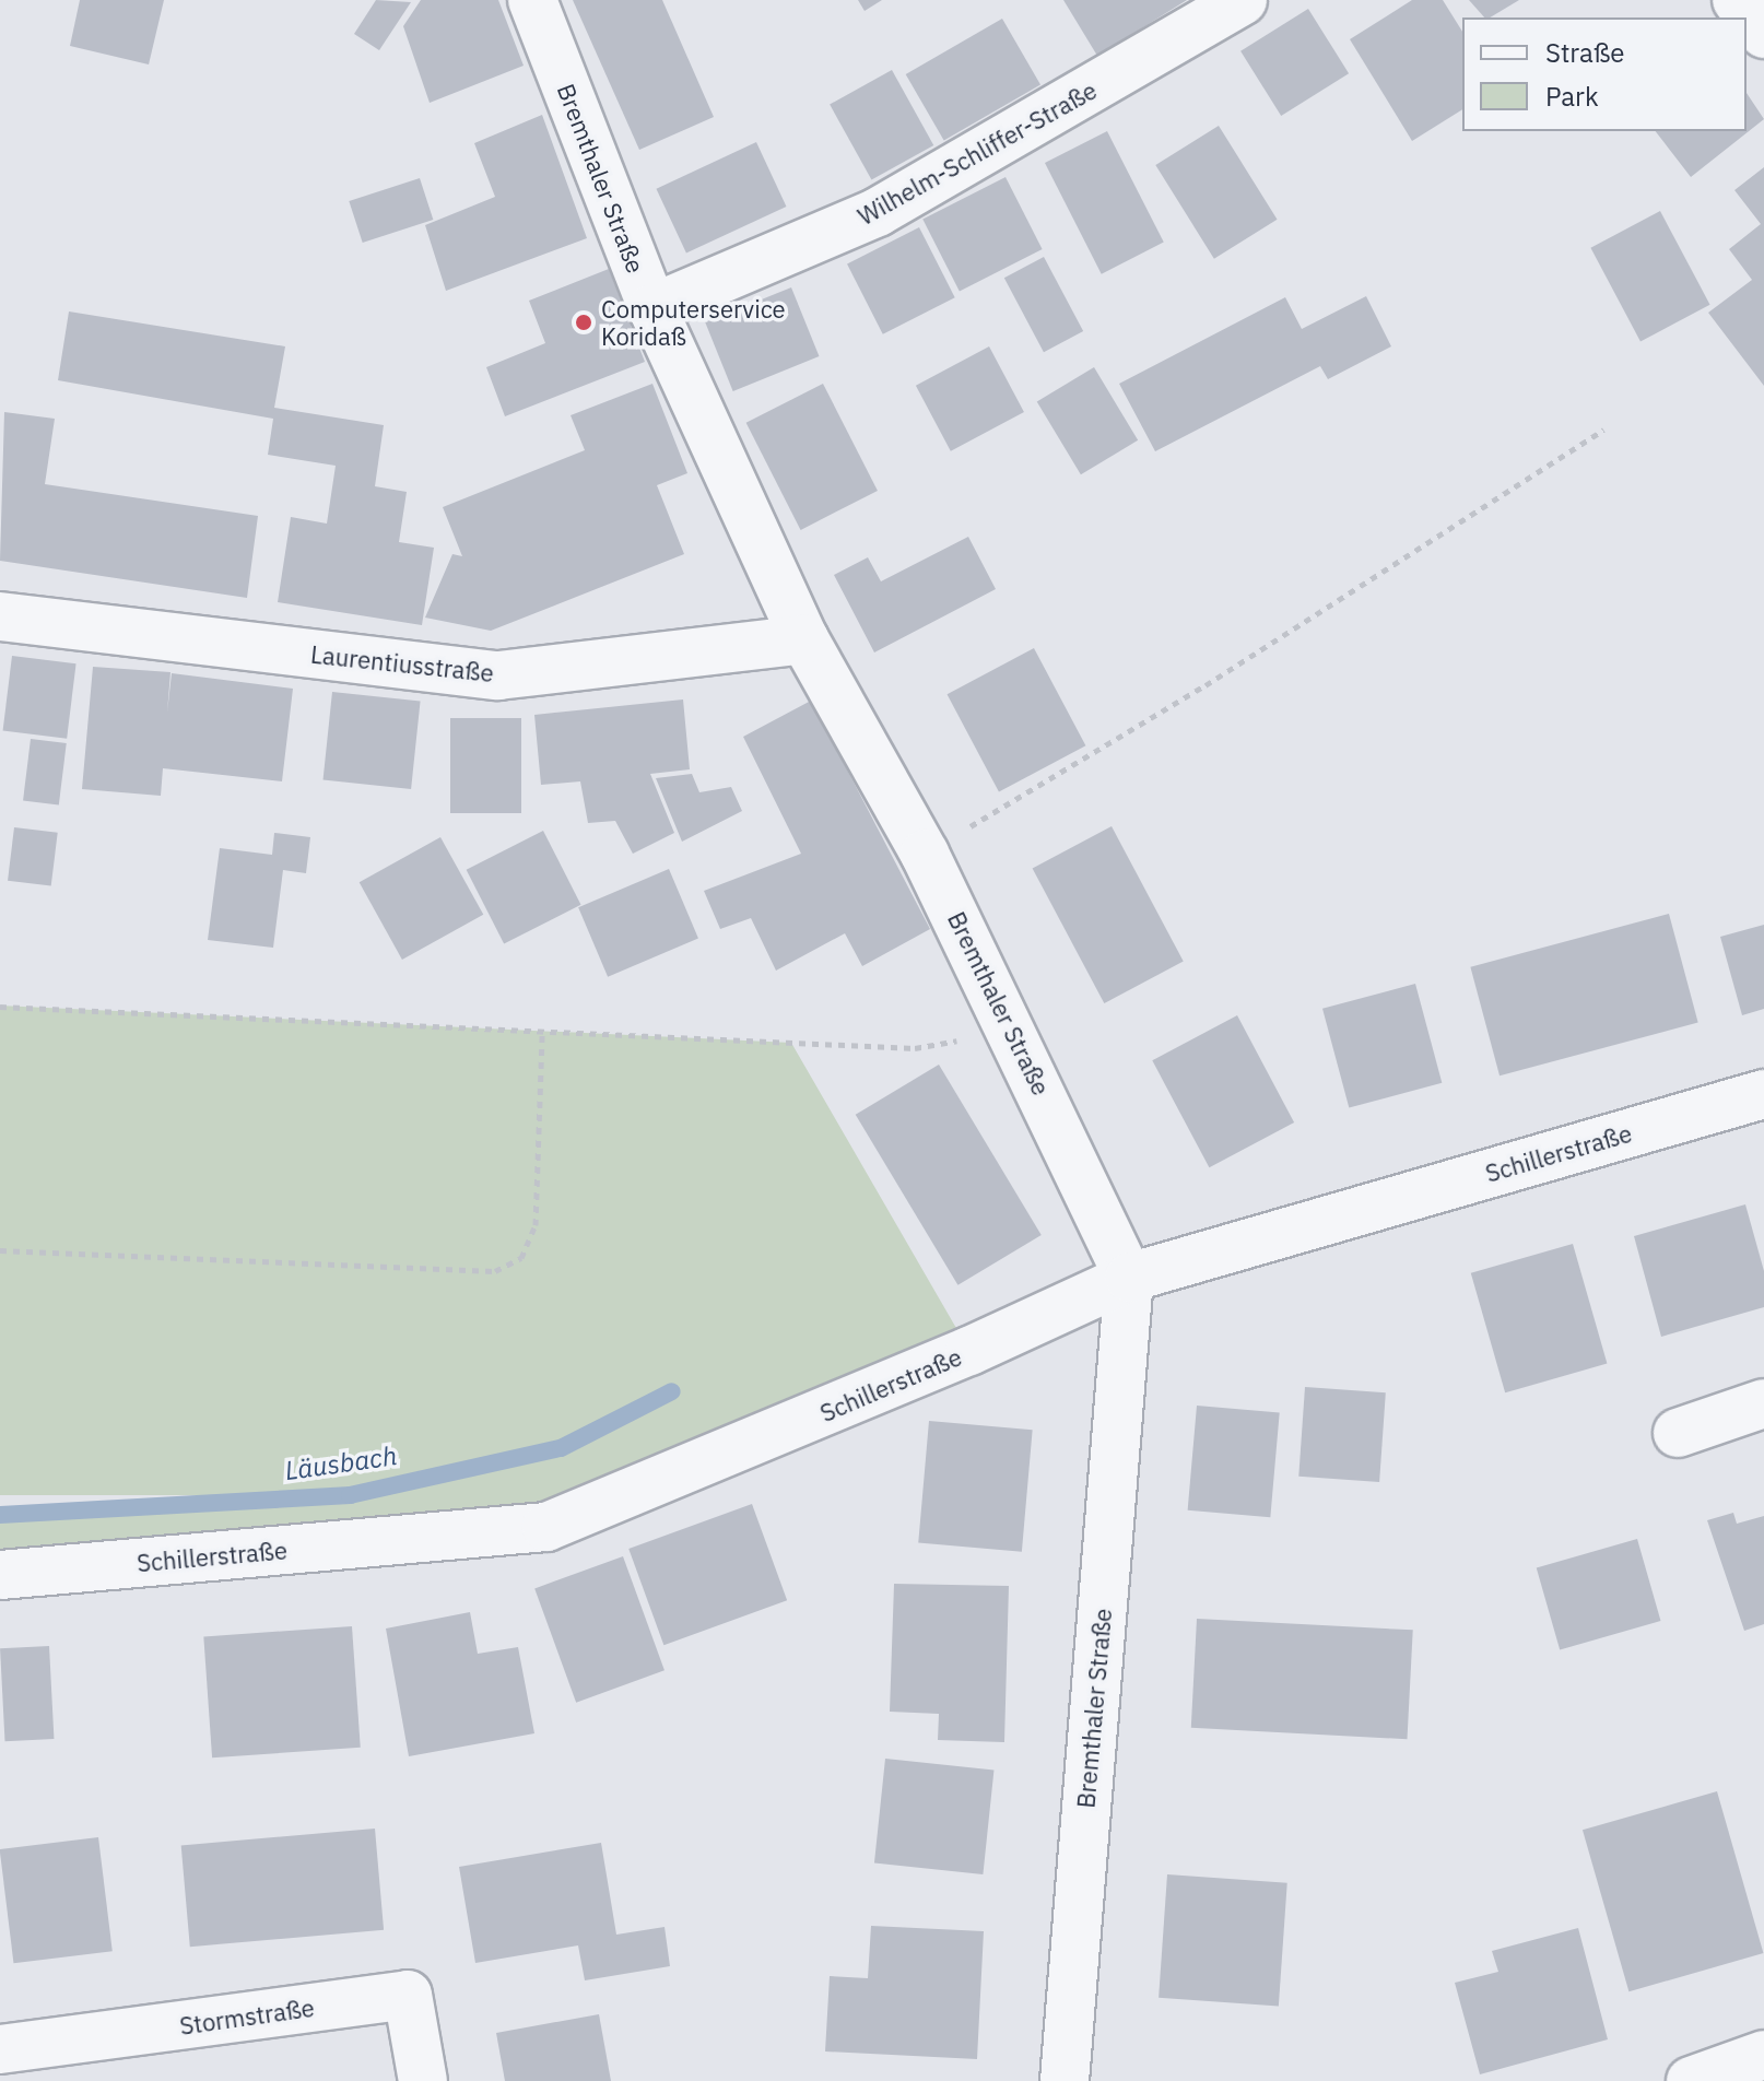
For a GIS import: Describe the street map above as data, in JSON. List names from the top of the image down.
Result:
{
  "streets": {
    "street": [
      "Wilhelm-Schliffer-Straße",
      "Bremthaler Straße",
      "Laurentiusstraße",
      "Schillerstraße",
      "Stormstraße"
    ]
  },
  "crossings": [
    ["Wilhelm-Schliffer-Straße", "Bremthaler Straße"],
    ["Bremthaler Straße", "Laurentiusstraße"],
    ["Bremthaler Straße", "Schillerstraße"]
  ],
  "water": ["Läusbach"],
  "places": ["Computerservice Koridaß"],
  "legend": ["Straße", "Park"]
}
